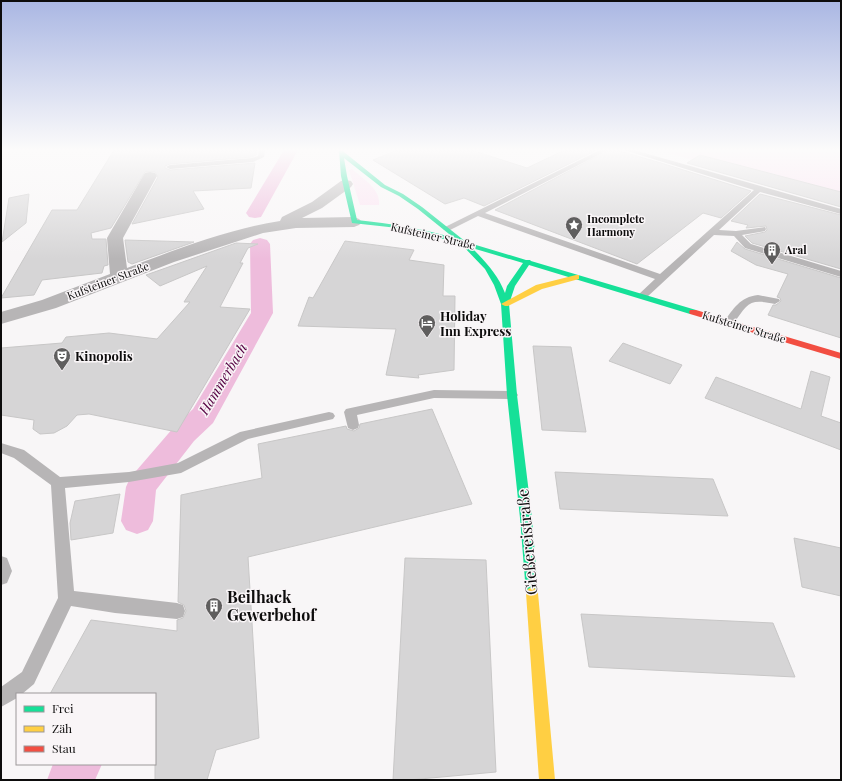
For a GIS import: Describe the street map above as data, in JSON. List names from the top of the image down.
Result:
{
  "streets": {
    "main road": ["Kufsteiner Straße", "Gießereistraße"]
  },
  "crossings": [
    ["Kufsteiner Straße", "Gießereistraße"]
  ],
  "water": ["Hammerbach"],
  "places": {
    "place": ["Incomplete Harmony"],
    "building": ["Aral", "Beilhack Gewerbehof"],
    "hotel": ["Holiday Inn Express"],
    "theatre": ["Kinopolis"]
  },
  "legend": ["Frei", "Zäh", "Stau"]
}
